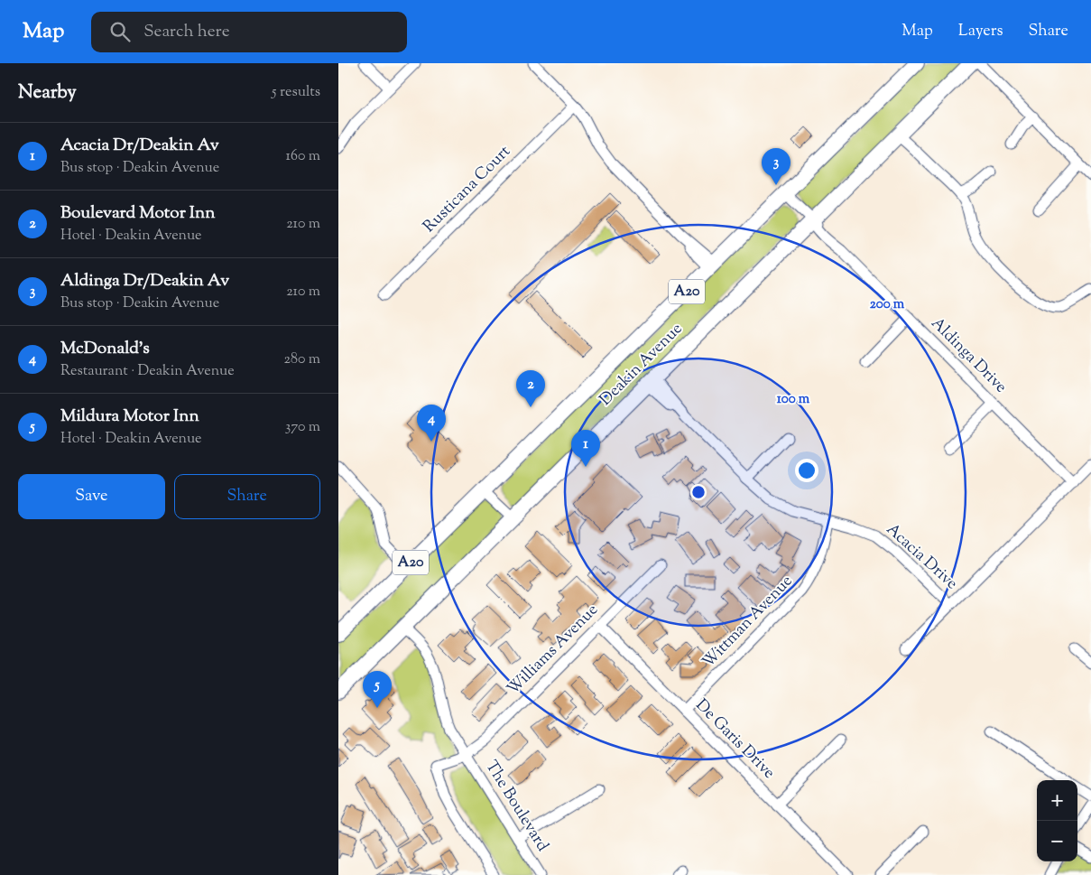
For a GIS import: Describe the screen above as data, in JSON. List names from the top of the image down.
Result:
{
  "streets": {
    "highway": ["A20", "Deakin Avenue"],
    "street": [
      "Rusticana Court",
      "Aldinga Drive",
      "Acacia Drive",
      "Wittman Avenue",
      "Williams Avenue",
      "De Garis Drive",
      "The Boulevard"
    ]
  },
  "crossings": [
    ["Aldinga Drive", "Deakin Avenue"],
    ["Aldinga Drive", "Acacia Drive"],
    ["Deakin Avenue", "Acacia Drive"],
    ["Deakin Avenue", "The Boulevard"],
    ["Acacia Drive", "Wittman Avenue"],
    ["Wittman Avenue", "De Garis Drive"],
    ["Williams Avenue", "De Garis Drive"],
    ["Williams Avenue", "The Boulevard"]
  ],
  "page": {
    "header": "Map",
    "search": "Search here",
    "nav": ["Map", "Layers", "Share"],
    "heading": ["Nearby", "5 results"],
    "list": [
      {
        "mark": "1",
        "name": "Acacia Dr/Deakin Av",
        "note": "Bus stop · Deakin Avenue",
        "value": "160 m"
      },
      {
        "mark": "2",
        "name": "Boulevard Motor Inn",
        "note": "Hotel · Deakin Avenue",
        "value": "210 m"
      },
      {
        "mark": "3",
        "name": "Aldinga Dr/Deakin Av",
        "note": "Bus stop · Deakin Avenue",
        "value": "210 m"
      },
      {
        "mark": "4",
        "name": "McDonald's",
        "note": "Restaurant · Deakin Avenue",
        "value": "280 m"
      },
      {
        "mark": "5",
        "name": "Mildura Motor Inn",
        "note": "Hotel · Deakin Avenue",
        "value": "370 m"
      }
    ],
    "pins": [
      "3",
      "2",
      "4",
      "1",
      "5"
    ],
    "buttons": ["Save", "Share"],
    "map_buttons": ["+", "−"]
  },
  "rings": ["200 m", "100 m"]
}
